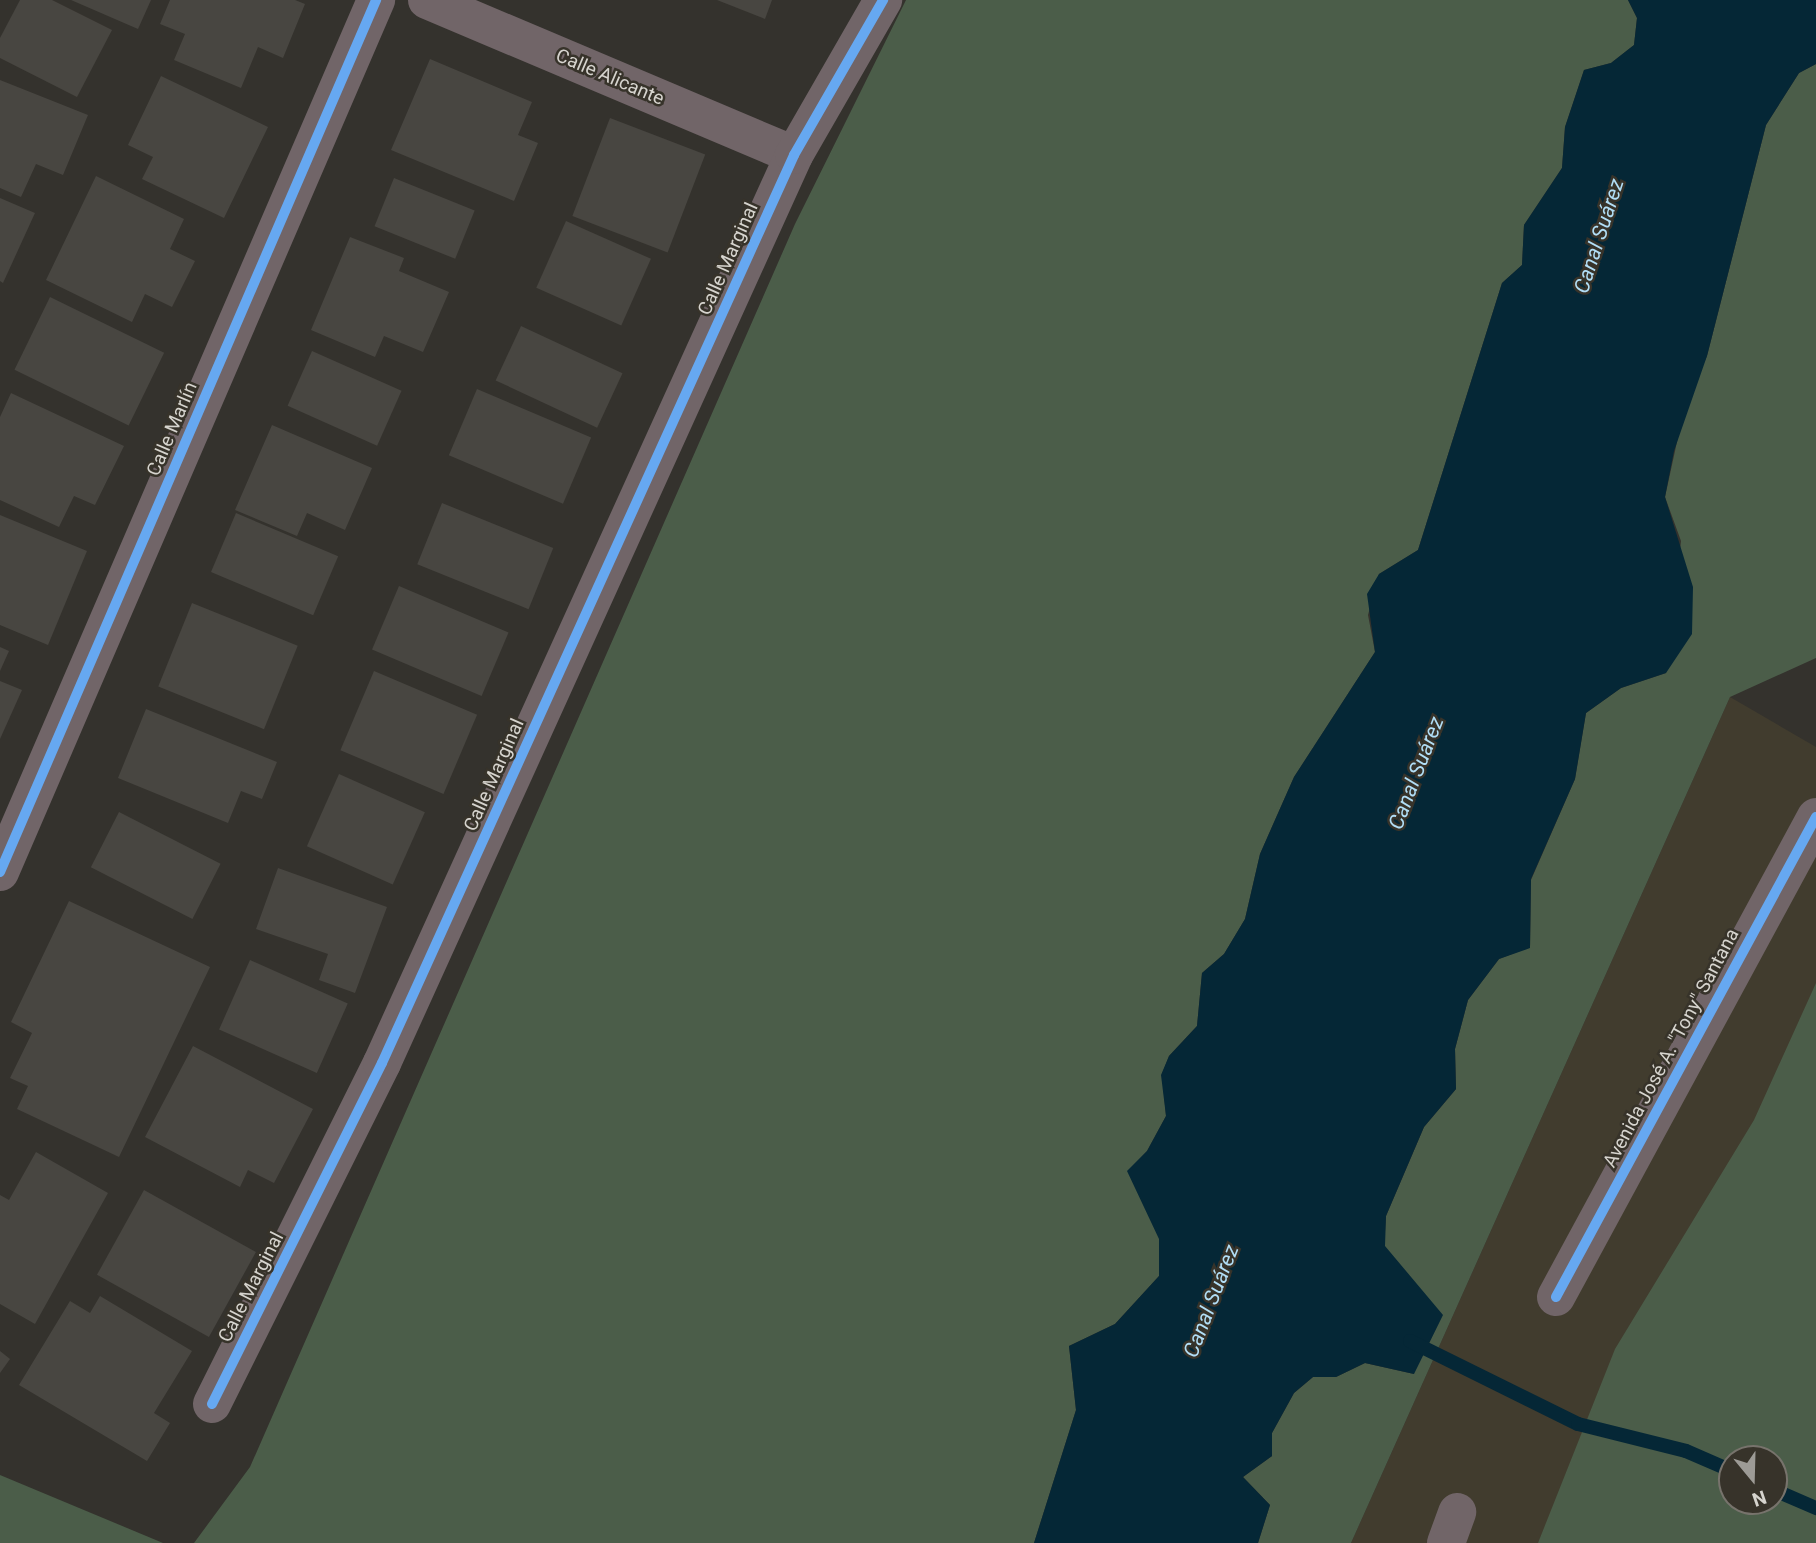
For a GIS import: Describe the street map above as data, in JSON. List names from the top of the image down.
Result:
{
  "streets": {
    "street": [
      "Calle Alicante",
      "Calle Marginal",
      "Calle Marlín",
      "Avenida José A. \"Tony\" Santana"
    ]
  },
  "crossings": [
    ["Calle Alicante", "Calle Marginal"]
  ],
  "water": ["Canal Suárez"],
  "north": "bottom"
}
